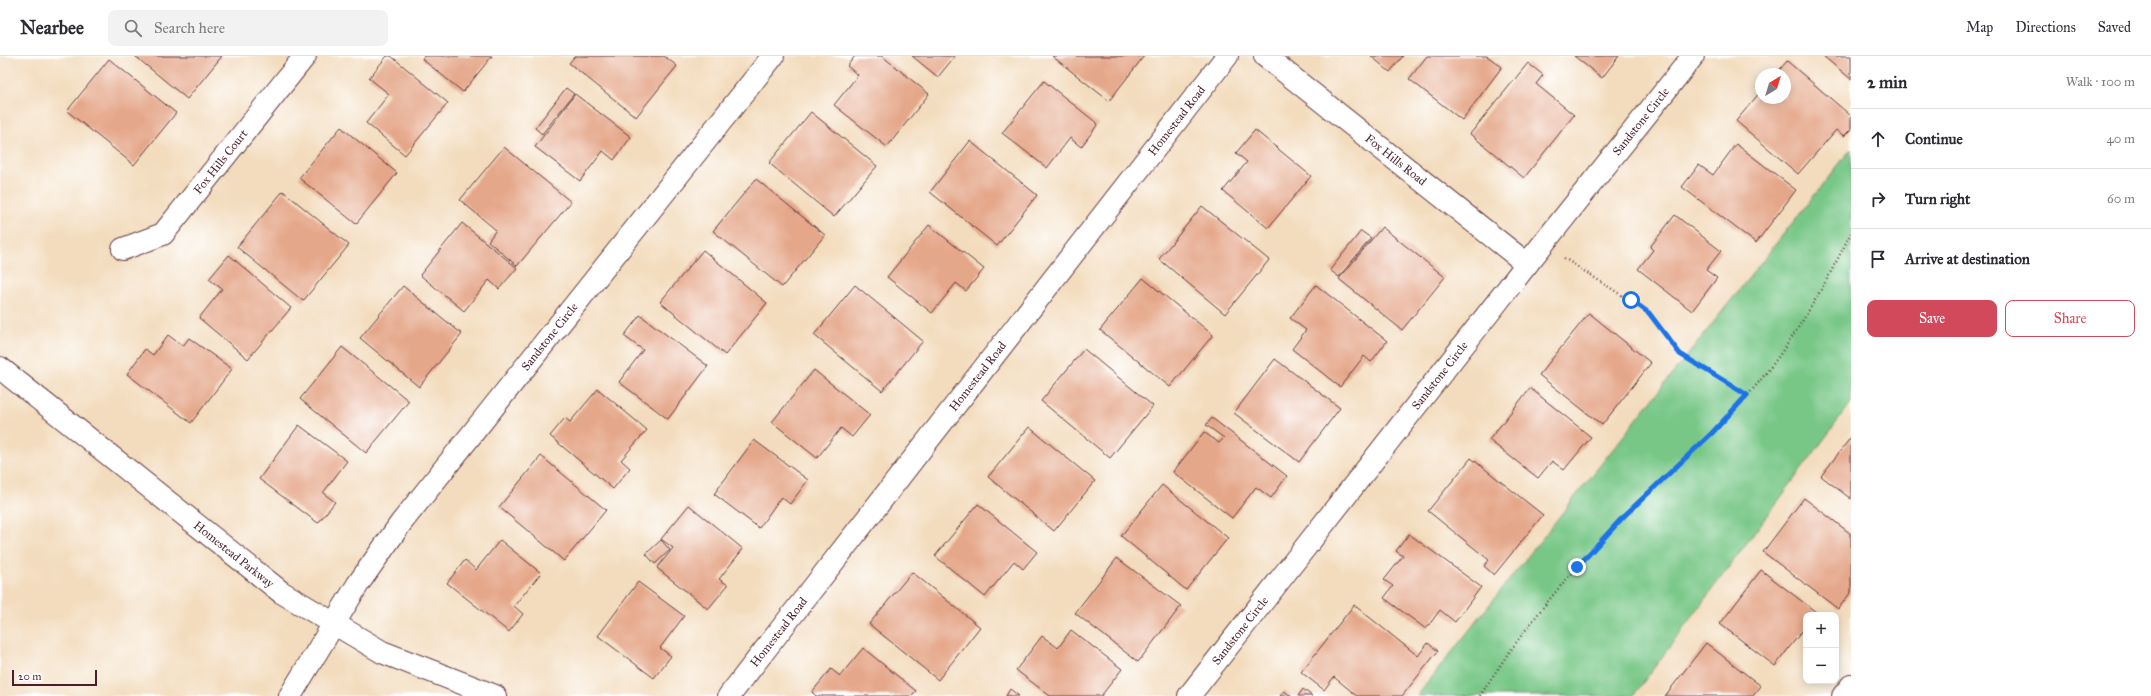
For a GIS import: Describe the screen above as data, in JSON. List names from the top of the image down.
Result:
{
  "streets": {
    "street": [
      "Homestead Road",
      "Sandstone Circle",
      "Fox Hills Road",
      "Fox Hills Court",
      "Homestead Parkway"
    ]
  },
  "crossings": [
    ["Sandstone Circle", "Fox Hills Road"],
    ["Sandstone Circle", "Homestead Parkway"]
  ],
  "scale_bar": "20 m",
  "north": "top right",
  "page": {
    "header": "Nearbee",
    "search": "Search here",
    "nav": ["Map", "Directions", "Saved"],
    "heading": ["2 min", "Walk · 100 m"],
    "list": [
      ["Continue", "40 m"],
      ["Turn right", "60 m"],
      "Arrive at destination"
    ],
    "buttons": ["Save", "Share"],
    "map_buttons": ["+", "−"],
    "scale": "20 m"
  }
}
